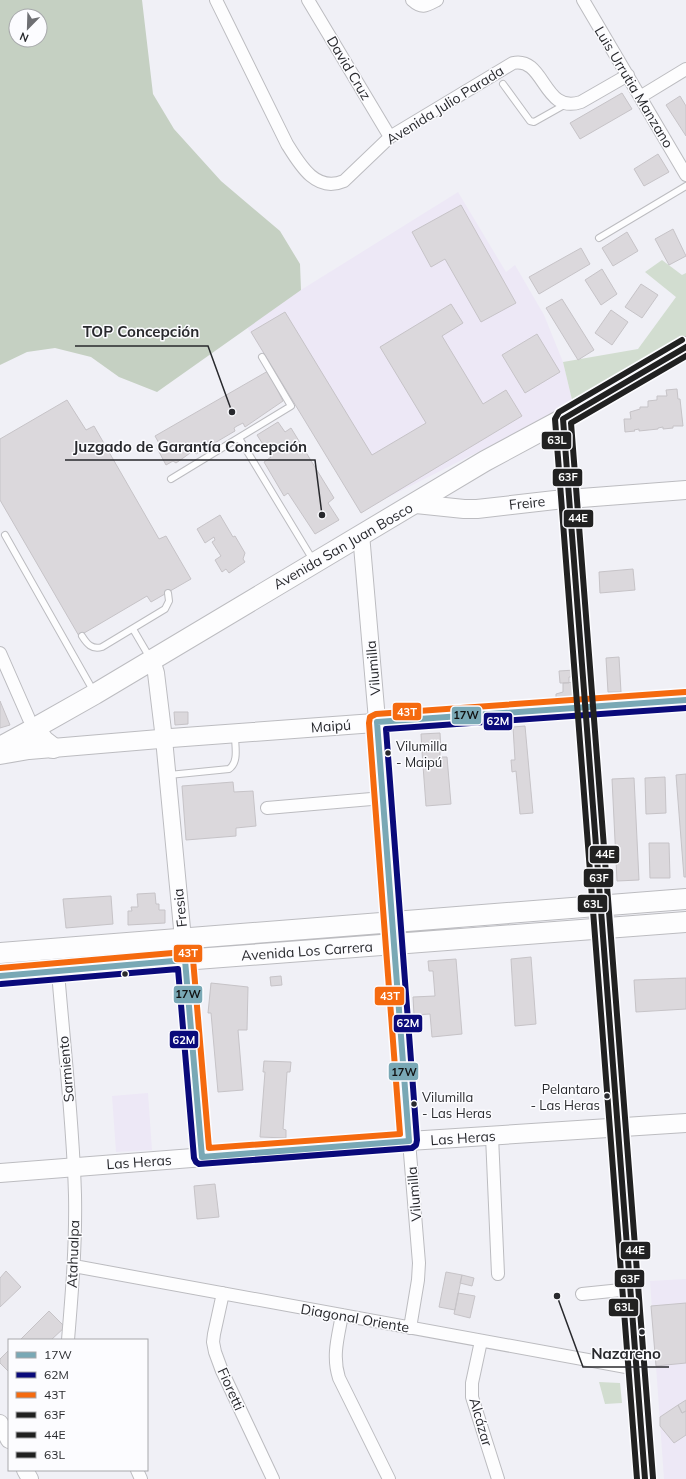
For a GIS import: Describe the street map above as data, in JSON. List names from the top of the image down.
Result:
{
  "streets": {
    "main road": [
      "Freire",
      "Avenida San Juan Bosco",
      "Maipú",
      "Avenida Los Carrera",
      "Las Heras"
    ],
    "street": [
      "David Cruz",
      "Luis Urrutia Manzano",
      "Avenida Julio Parada",
      "Vilumilla",
      "Fresia",
      "Sarmiento",
      "Atahualpa",
      "Diagonal Oriente",
      "Fioretti",
      "Alcázar"
    ]
  },
  "crossings": [
    ["David Cruz", "Avenida Julio Parada"],
    ["Freire", "Avenida San Juan Bosco"],
    ["Avenida San Juan Bosco", "Vilumilla"],
    ["Avenida San Juan Bosco", "Fresia"],
    ["Vilumilla", "Maipú"],
    ["Vilumilla", "Avenida Los Carrera"],
    ["Vilumilla", "Las Heras"],
    ["Vilumilla", "Diagonal Oriente"],
    ["Maipú", "Fresia"],
    ["Fresia", "Avenida Los Carrera"],
    ["Fresia", "Las Heras"],
    ["Avenida Los Carrera", "Sarmiento"],
    ["Sarmiento", "Las Heras"],
    ["Sarmiento", "Atahualpa"],
    ["Las Heras", "Atahualpa"],
    ["Atahualpa", "Diagonal Oriente"],
    ["Diagonal Oriente", "Fioretti"],
    ["Diagonal Oriente", "Alcázar"]
  ],
  "places": [
    "TOP Concepción",
    "Juzgado de Garantía Concepción",
    "Vilumilla - Maipú",
    "Pelantaro - Las Heras",
    "Vilumilla - Las Heras",
    "Nazareno"
  ],
  "lines": [
    "transit line 63L",
    "transit line 63F",
    "transit line 44E",
    "transit line 43T",
    "transit line 17W",
    "transit line 62M"
  ],
  "legend": [
    "17W",
    "62M",
    "43T",
    "63F",
    "44E",
    "63L"
  ],
  "north": "bottom left"
}
